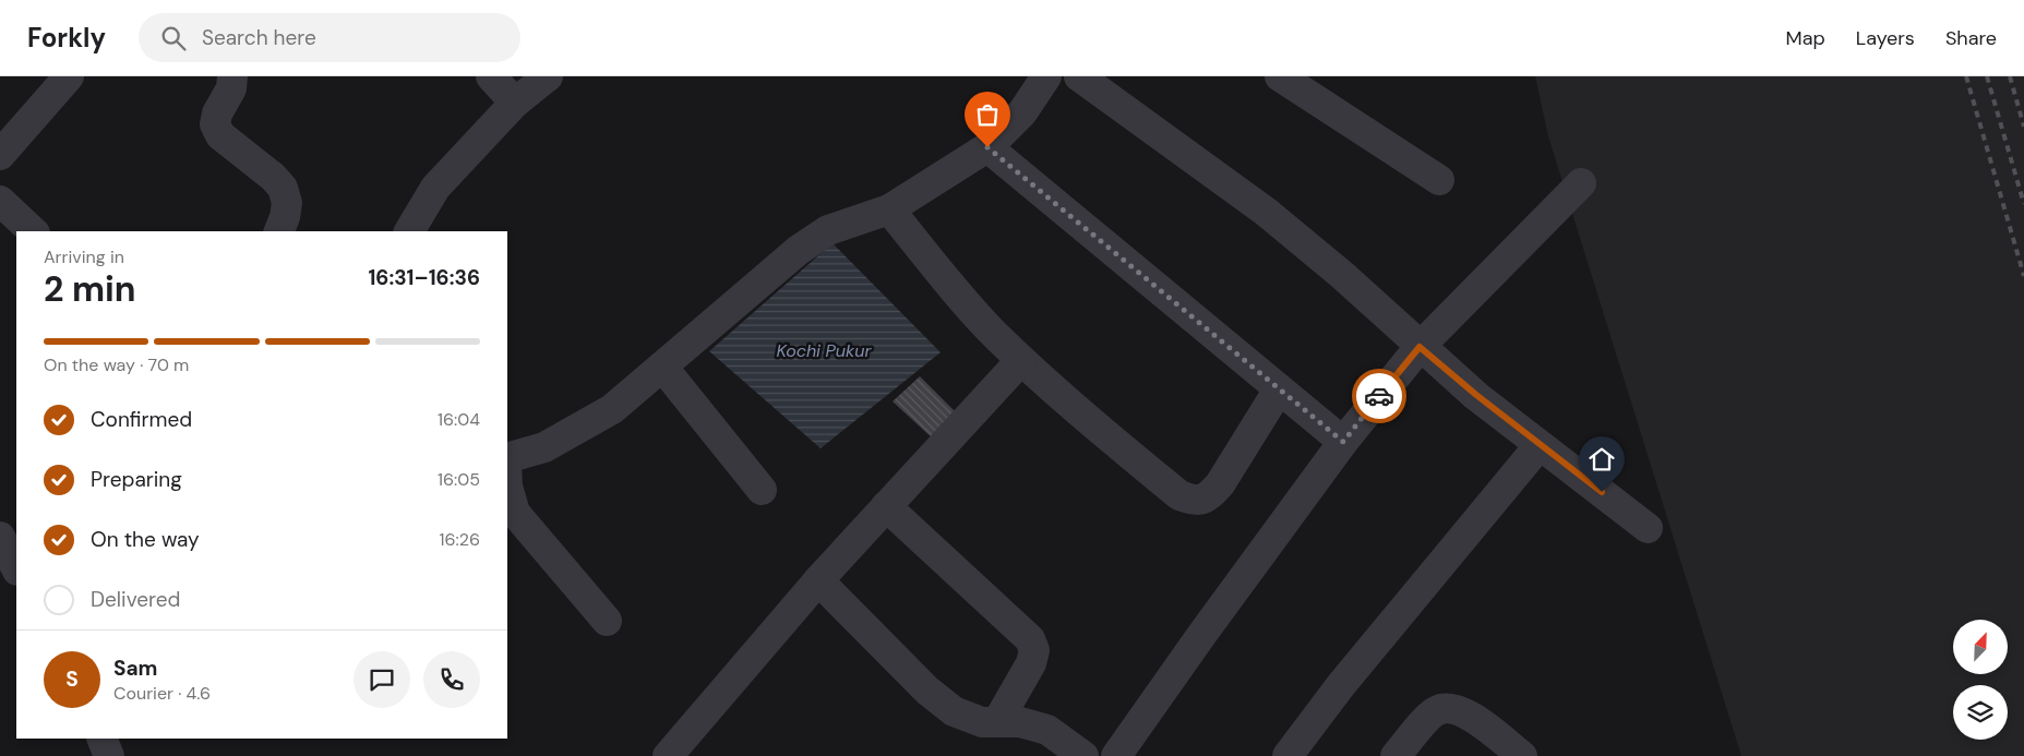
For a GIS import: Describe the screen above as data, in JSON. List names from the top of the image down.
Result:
{
  "water": ["Kochi Pukur"],
  "north": "top right",
  "page": {
    "header": "Forkly",
    "search": "Search here",
    "nav": ["Map", "Layers", "Share"],
    "heading": ["2 min", "Arriving in", "16:31–16:36"],
    "panel": ["Sam", "Courier · 4.6"],
    "bar": "On the way · 70 m",
    "list": [
      ["Confirmed", "16:04"],
      ["Preparing", "16:05"],
      ["On the way", "16:26"],
      "Delivered"
    ],
    "round": "S"
  }
}
